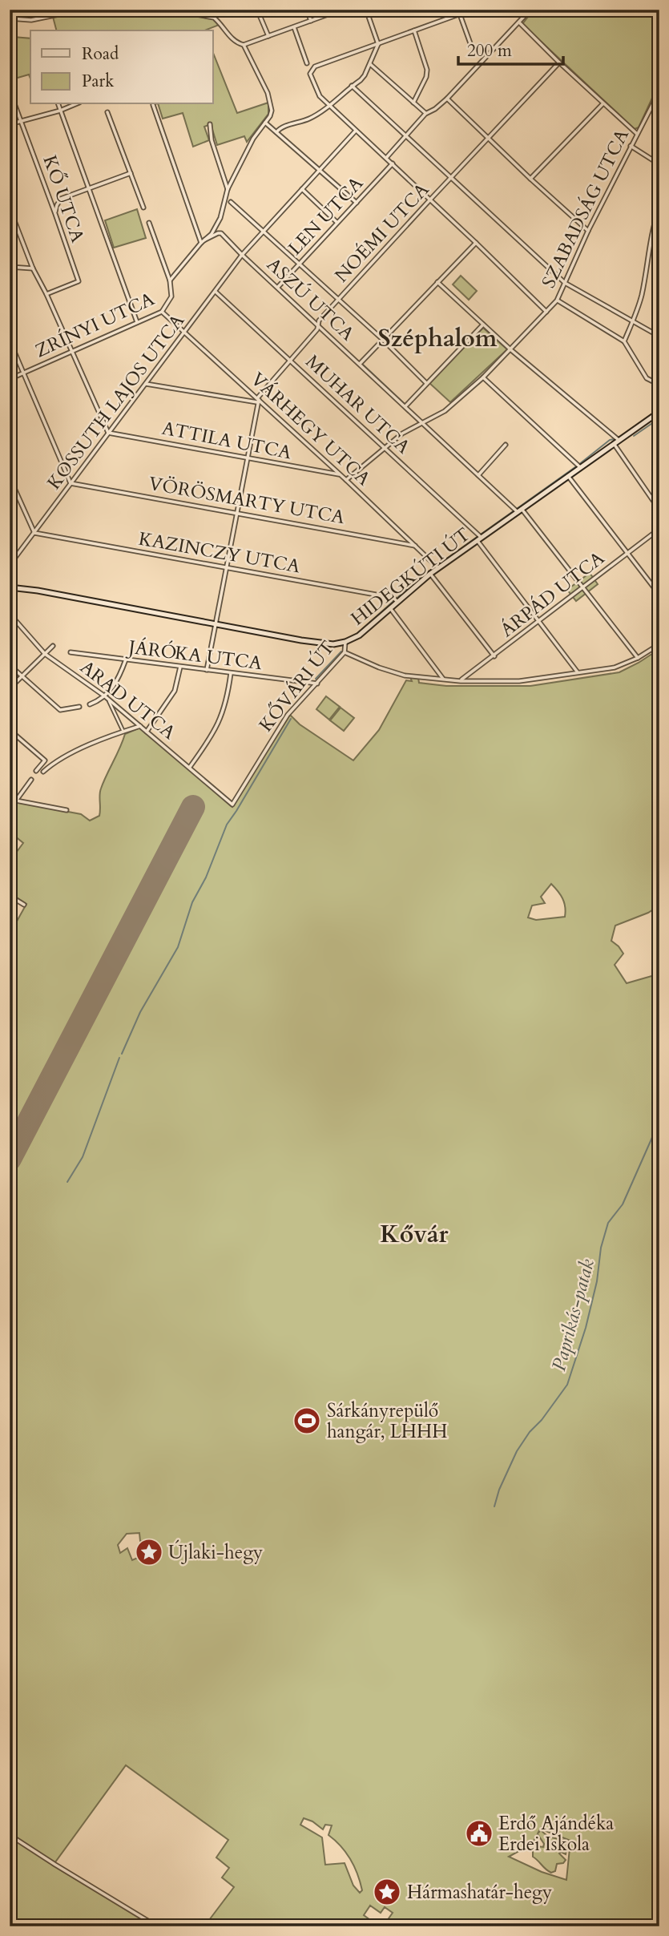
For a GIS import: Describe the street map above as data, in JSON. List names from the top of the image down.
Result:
{
  "streets": {
    "main road": ["HIDEGKÚTI ÚT"],
    "street": [
      "KŐ UTCA",
      "SZABADSÁG UTCA",
      "LEN UTCA",
      "NOÉMI UTCA",
      "ASZÚ UTCA",
      "ZRÍNYI UTCA",
      "KOSSUTH LAJOS UTCA",
      "MUHAR UTCA",
      "VÁRHEGY UTCA",
      "ATTILA UTCA",
      "VÖRÖSMARTY UTCA",
      "KAZINCZY UTCA",
      "ÁRPÁD UTCA",
      "JÁRÓKA UTCA",
      "KŐVÁRI ÚT",
      "ARAD UTCA"
    ]
  },
  "crossings": [
    ["SZABADSÁG UTCA", "ASZÚ UTCA"],
    ["SZABADSÁG UTCA", "MUHAR UTCA"],
    ["SZABADSÁG UTCA", "VÁRHEGY UTCA"],
    ["LEN UTCA", "ASZÚ UTCA"],
    ["NOÉMI UTCA", "ASZÚ UTCA"],
    ["NOÉMI UTCA", "MUHAR UTCA"],
    ["NOÉMI UTCA", "VÁRHEGY UTCA"],
    ["ASZÚ UTCA", "KOSSUTH LAJOS UTCA"],
    ["ASZÚ UTCA", "HIDEGKÚTI ÚT"],
    ["ASZÚ UTCA", "ÁRPÁD UTCA"],
    ["ZRÍNYI UTCA", "VÁRHEGY UTCA"],
    ["KOSSUTH LAJOS UTCA", "MUHAR UTCA"],
    ["KOSSUTH LAJOS UTCA", "VÁRHEGY UTCA"],
    ["KOSSUTH LAJOS UTCA", "ATTILA UTCA"],
    ["KOSSUTH LAJOS UTCA", "VÖRÖSMARTY UTCA"],
    ["KOSSUTH LAJOS UTCA", "KAZINCZY UTCA"],
    ["MUHAR UTCA", "HIDEGKÚTI ÚT"],
    ["MUHAR UTCA", "ÁRPÁD UTCA"],
    ["VÁRHEGY UTCA", "ATTILA UTCA"],
    ["VÁRHEGY UTCA", "VÖRÖSMARTY UTCA"],
    ["VÁRHEGY UTCA", "HIDEGKÚTI ÚT"],
    ["KAZINCZY UTCA", "HIDEGKÚTI ÚT"],
    ["HIDEGKÚTI ÚT", "KŐVÁRI ÚT"],
    ["JÁRÓKA UTCA", "KŐVÁRI ÚT"],
    ["KŐVÁRI ÚT", "ARAD UTCA"]
  ],
  "districts": ["Széphalom", "Kővár"],
  "water": ["Paprikás-patak"],
  "places": {
    "sports": ["Sárkányrepülő hangár, LHHH"],
    "place": ["Újlaki-hegy", "Hármashatár-hegy"],
    "public building": ["Erdő Ajándéka Erdei Iskola"]
  },
  "legend": ["Road", "Park"],
  "scale_bar": "200 m"
}
